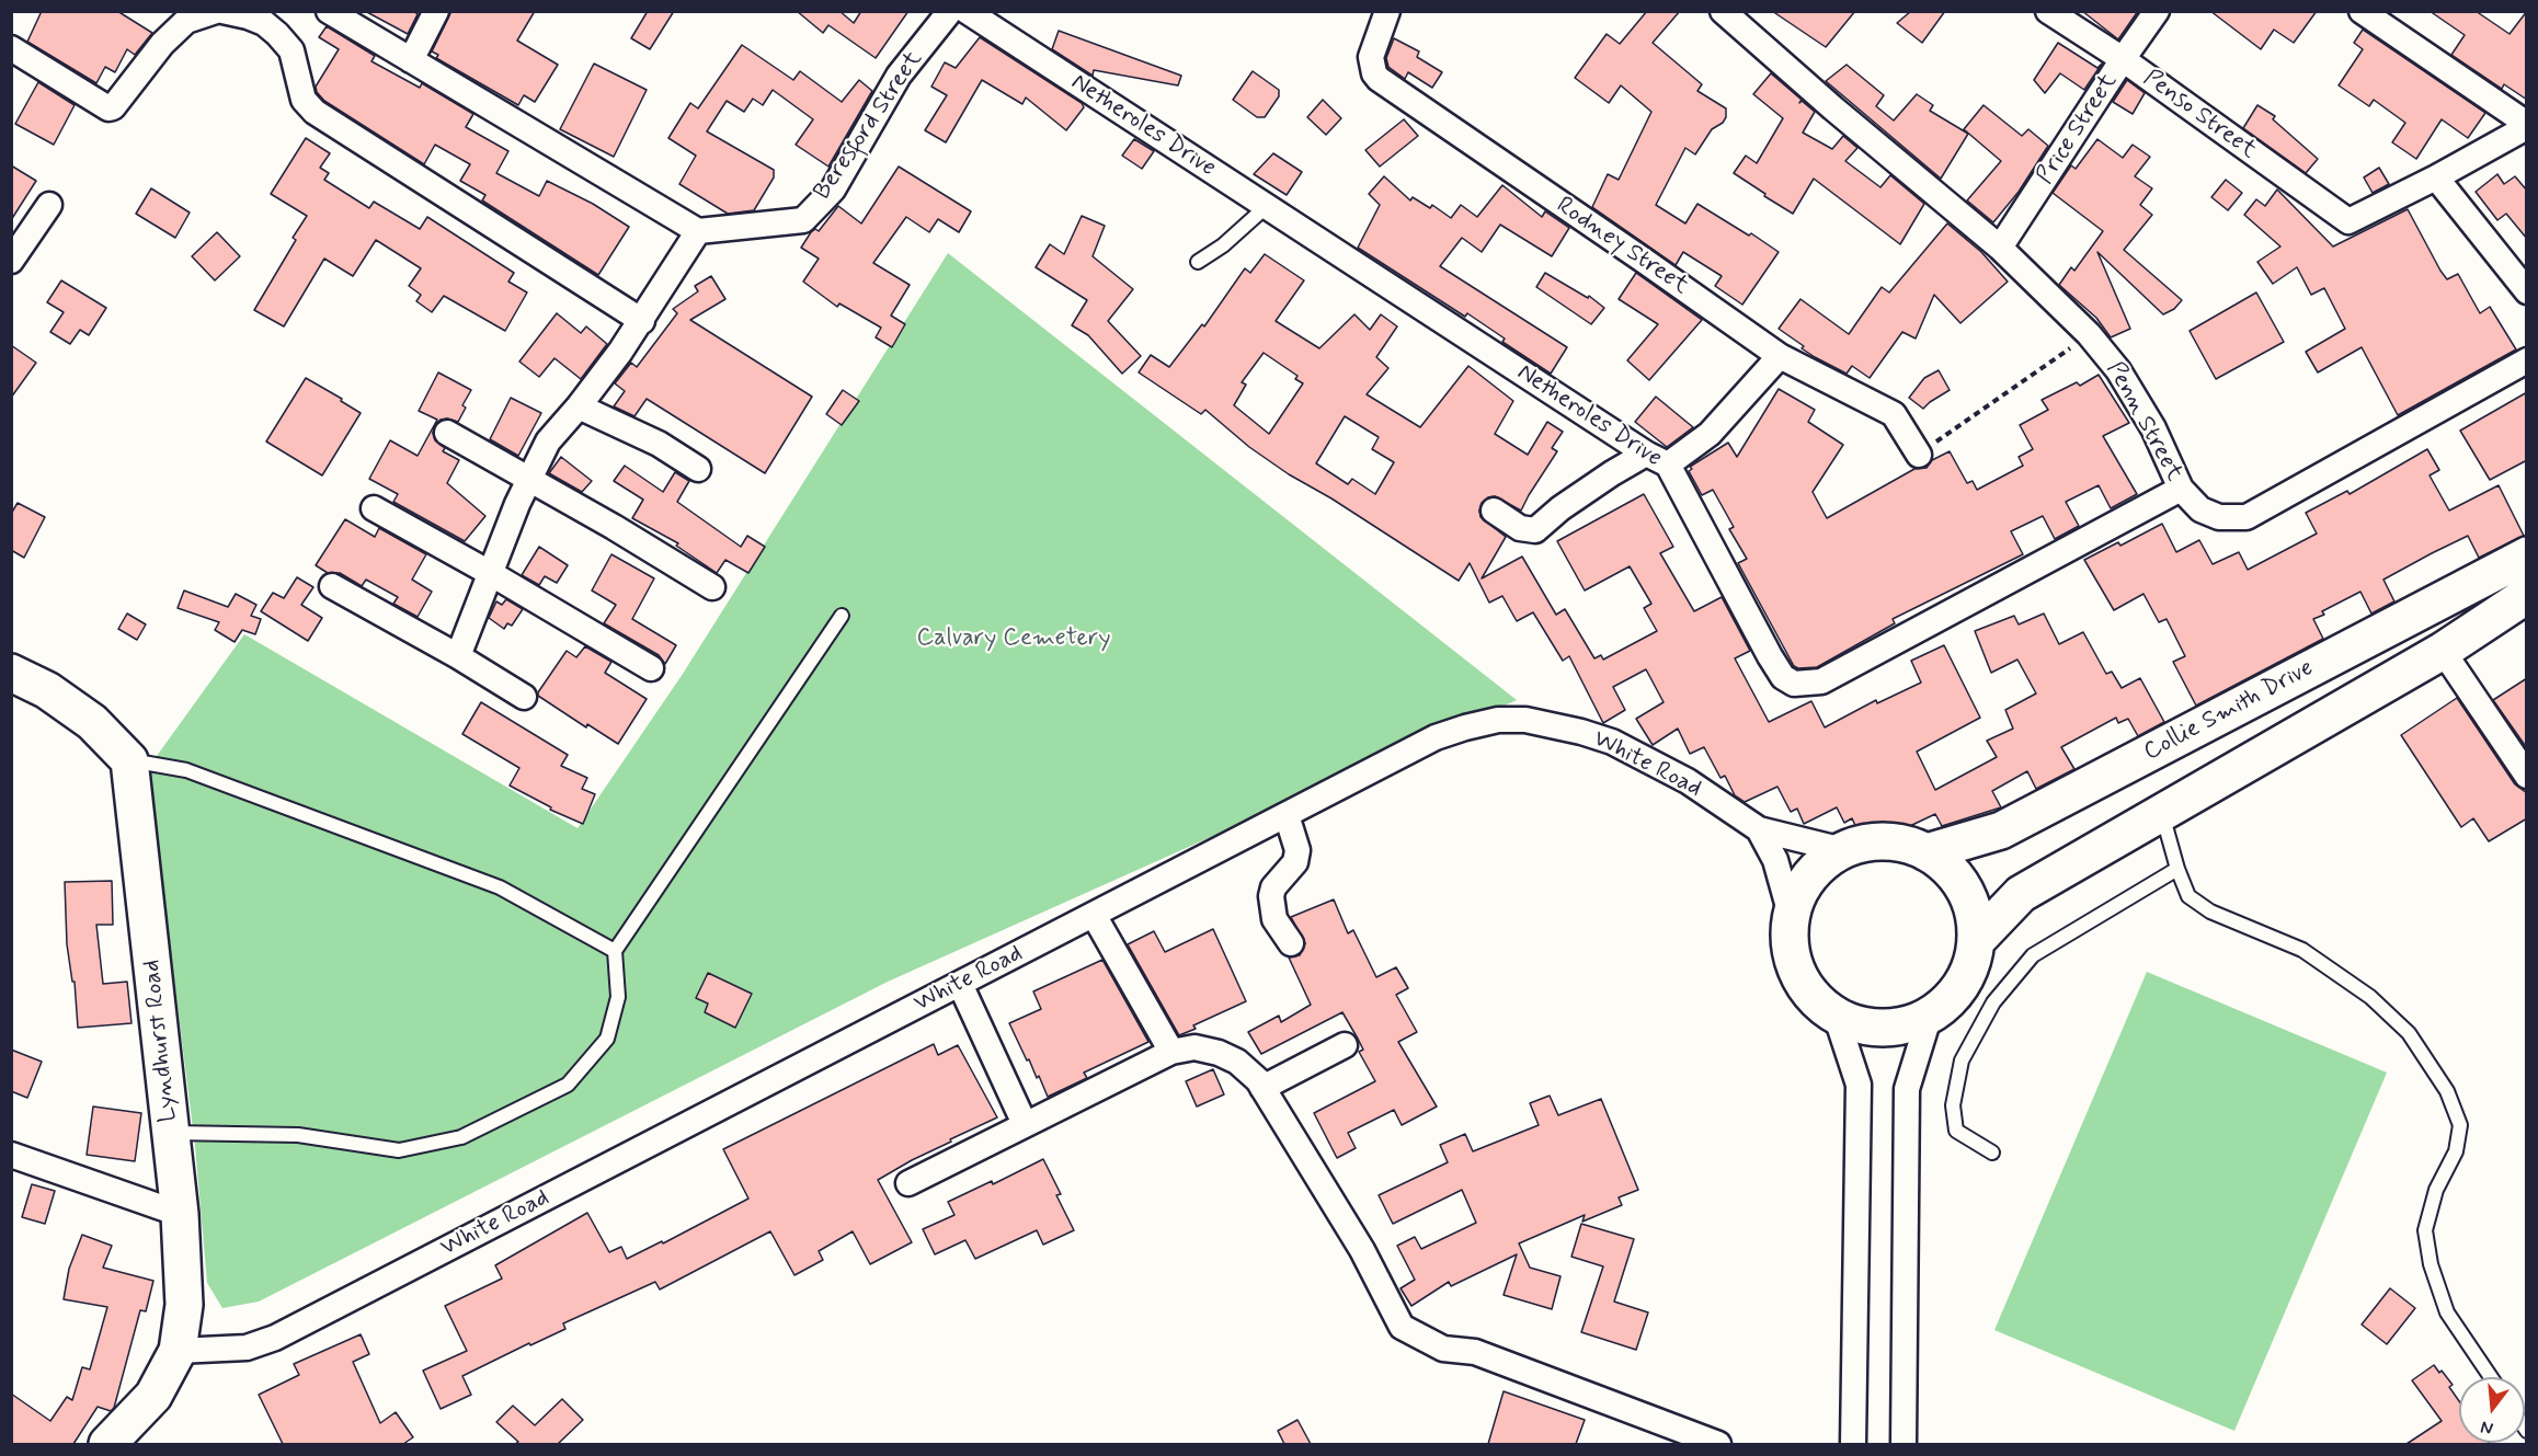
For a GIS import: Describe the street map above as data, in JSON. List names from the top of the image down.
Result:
{
  "streets": {
    "street": [
      "Penso Street",
      "Beresford Street",
      "Netheroles Drive",
      "Price Street",
      "Rodney Street",
      "Penn Street",
      "Collie Smith Drive",
      "White Road",
      "Lyndhurst Road"
    ]
  },
  "crossings": [
    ["Penso Street", "Price Street"],
    ["Netheroles Drive", "Penn Street"],
    ["Price Street", "Penn Street"],
    ["Collie Smith Drive", "White Road"],
    ["White Road", "Lyndhurst Road"]
  ],
  "parks": ["Calvary Cemetery"],
  "north": "bottom"
}
